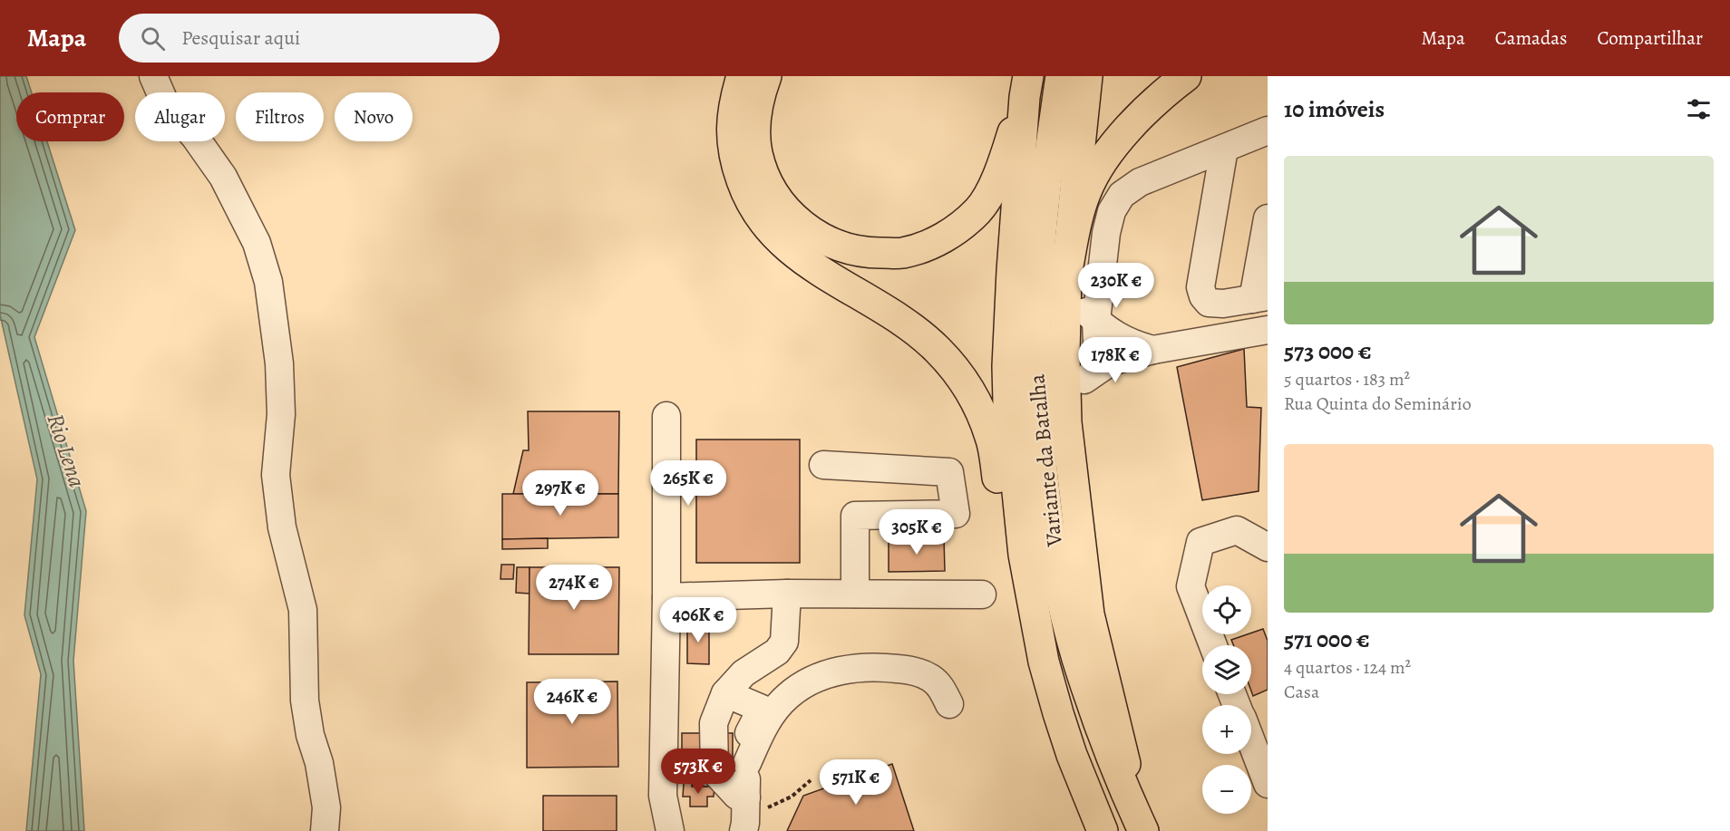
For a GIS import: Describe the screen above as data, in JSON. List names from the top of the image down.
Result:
{
  "streets": {
    "main road": ["Variante da Batalha"]
  },
  "water": ["Rio Lena"],
  "page": {
    "header": "Mapa",
    "search": "Pesquisar aqui",
    "nav": ["Mapa", "Camadas", "Compartilhar"],
    "heading": "10 imóveis",
    "chip": [
      "Comprar",
      "Alugar",
      "Filtros",
      "Novo"
    ],
    "list": [
      {
        "name": "573 000 €",
        "note": "5 quartos · 183 m² · Rua Quinta do Seminário"
      },
      {
        "name": "571 000 €",
        "note": "4 quartos · 124 m² · Casa"
      }
    ],
    "price": [
      "230K €",
      "178K €",
      "265K €",
      "297K €",
      "305K €",
      "274K €",
      "406K €",
      "246K €",
      "573K €",
      "571K €"
    ],
    "map_buttons": ["+", "−"]
  }
}
